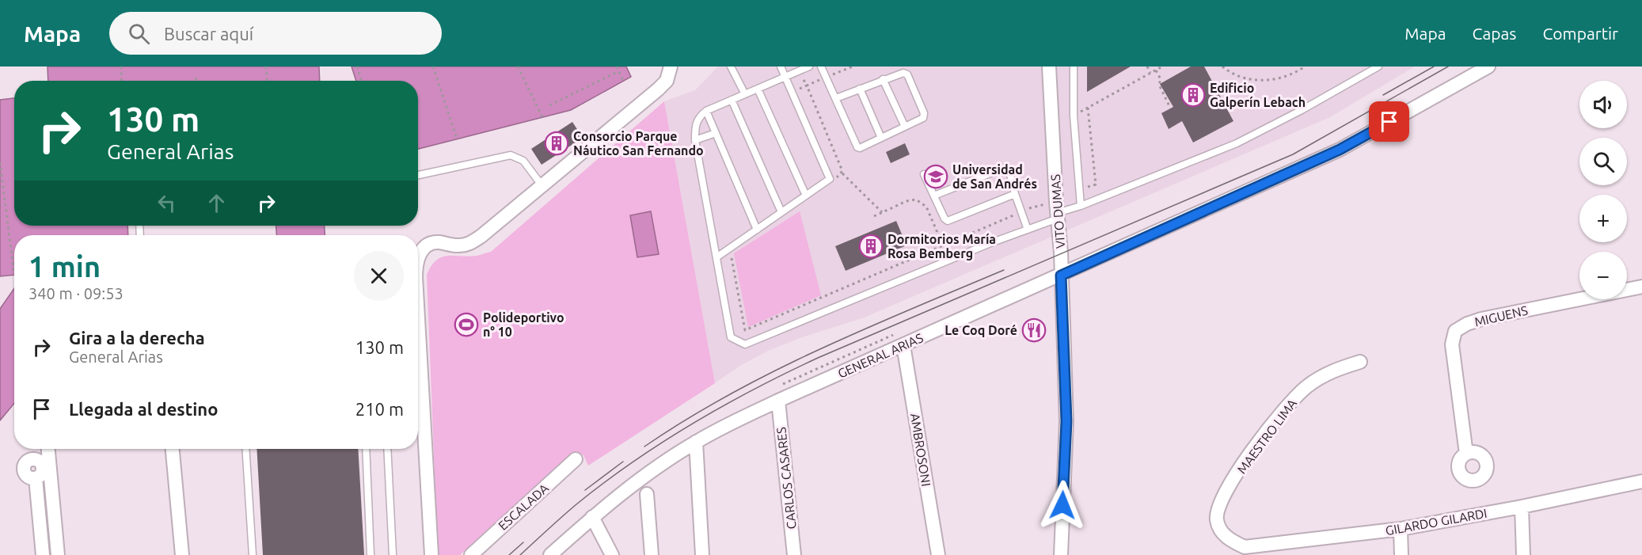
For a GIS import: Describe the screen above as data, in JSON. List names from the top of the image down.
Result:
{
  "streets": {
    "street": [
      "VITO DUMAS",
      "MIGUENS",
      "GENERAL ARIAS",
      "MAESTRO LIMA",
      "AMBROSONI",
      "CARLOS CASARES",
      "ESCALADA",
      "GILARDO GILARDI"
    ]
  },
  "crossings": [
    ["VITO DUMAS", "GENERAL ARIAS"],
    ["GENERAL ARIAS", "AMBROSONI"],
    ["GENERAL ARIAS", "CARLOS CASARES"],
    ["MAESTRO LIMA", "GILARDO GILARDI"]
  ],
  "places": {
    "building": ["Edificio Galperín Lebach", "Consorcio Parque Náutico San Fernando", "Dormitorios María Rosa Bemberg"],
    "school or university": ["Universidad de San Andrés"],
    "sports": ["Polideportivo n° 10"],
    "restaurant": ["Le Coq Doré"]
  },
  "page": {
    "header": "Mapa",
    "search": "Buscar aquí",
    "nav": ["Mapa", "Capas", "Compartir"],
    "map_buttons": ["+", "−"],
    "turn": ["130 m", "General Arias"],
    "heading": ["1 min", "340 m · 09:53"],
    "list": [
      {
        "name": "Gira a la derecha",
        "note": "General Arias",
        "value": "130 m"
      },
      {
        "name": "Llegada al destino",
        "value": "210 m"
      }
    ]
  }
}
